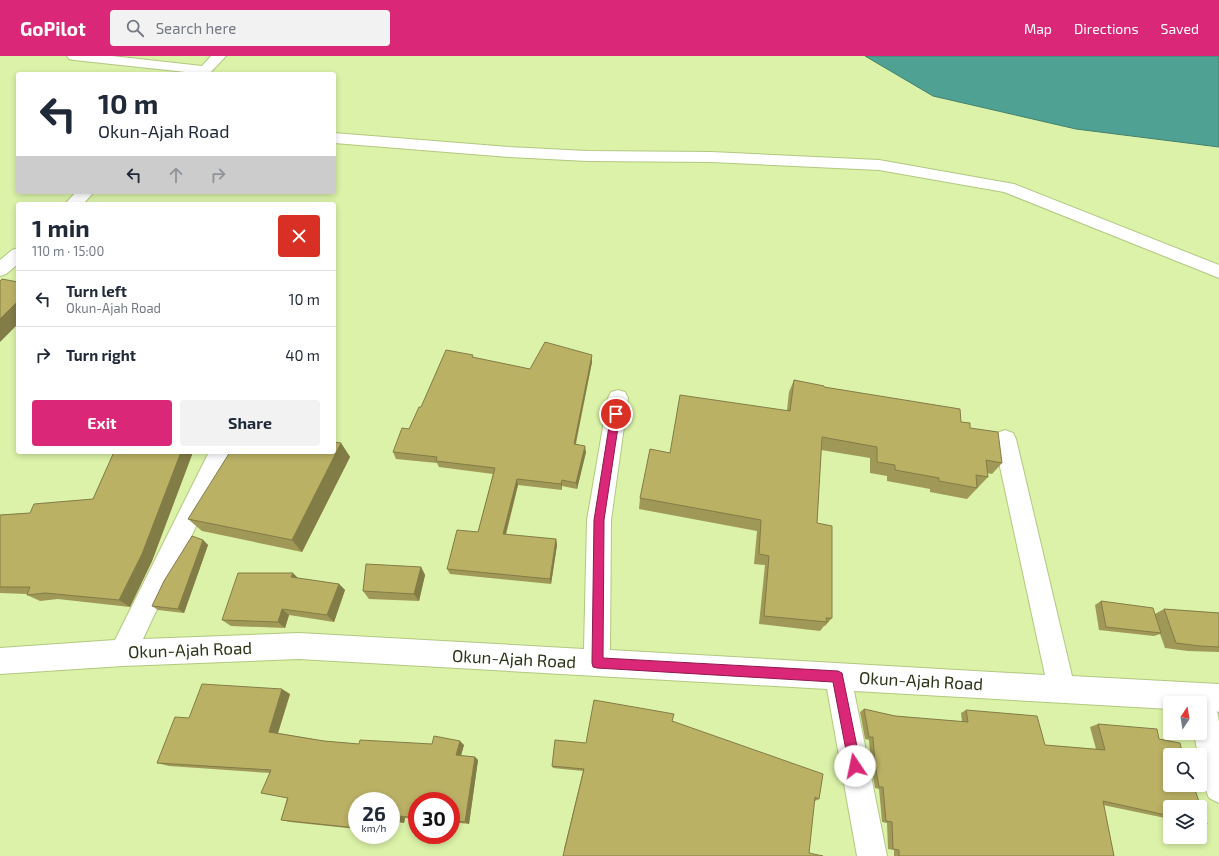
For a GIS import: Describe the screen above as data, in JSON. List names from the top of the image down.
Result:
{
  "streets": {
    "street": ["Okun-Ajah Road"]
  },
  "north": "top",
  "page": {
    "header": "GoPilot",
    "search": "Search here",
    "nav": ["Map", "Directions", "Saved"],
    "turn": ["10 m", "Okun-Ajah Road"],
    "heading": ["1 min", "110 m · 15:00"],
    "list": [
      {
        "name": "Turn left",
        "note": "Okun-Ajah Road",
        "value": "10 m"
      },
      {
        "name": "Turn right",
        "value": "40 m"
      }
    ],
    "buttons": ["Exit", "Share"],
    "speed": "26 km/h",
    "limit": "30"
  }
}
